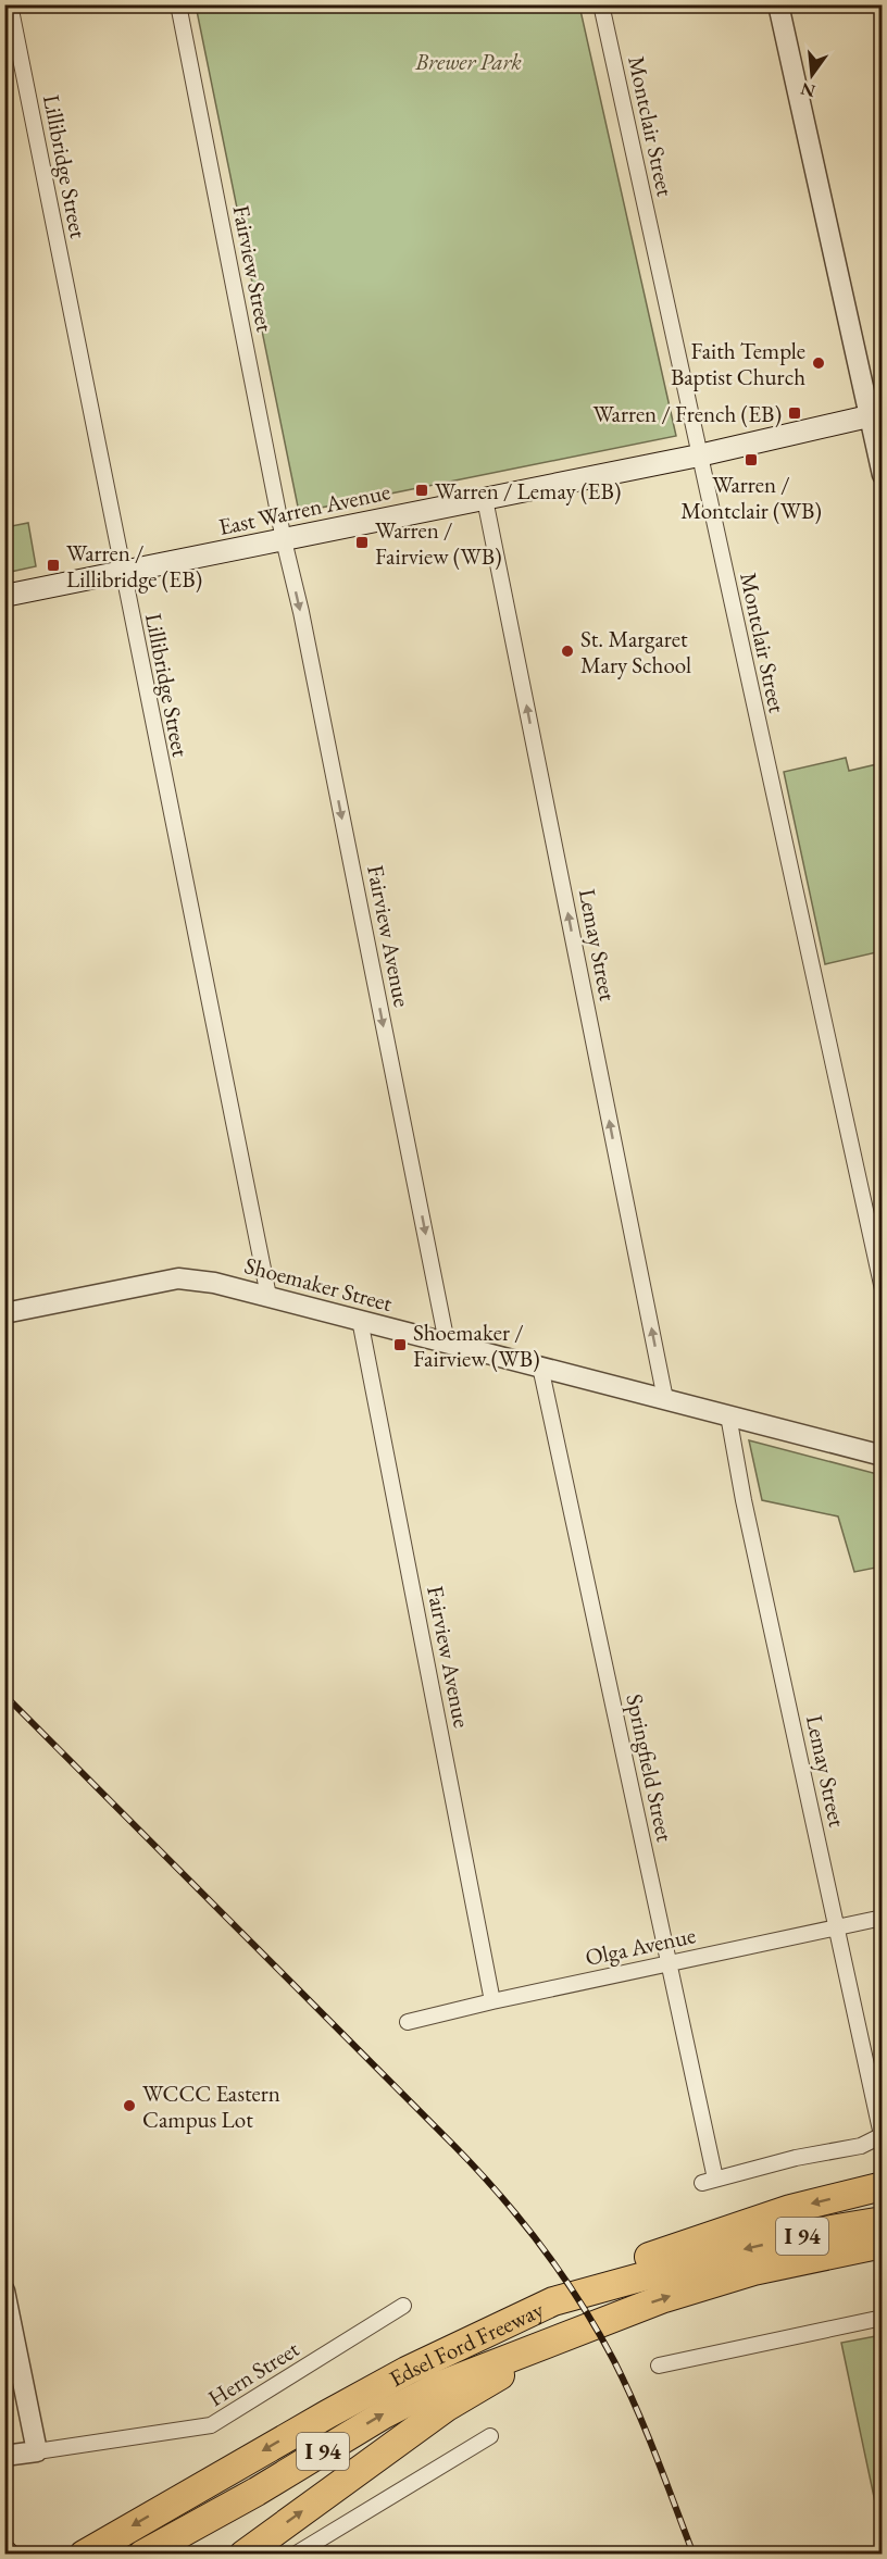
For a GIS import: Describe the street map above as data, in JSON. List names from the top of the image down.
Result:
{
  "streets": {
    "highway": ["I 94", "Edsel Ford Freeway"],
    "main road": ["East Warren Avenue"],
    "street": [
      "Montclair Street",
      "Lillibridge Street",
      "Fairview Street",
      "Fairview Avenue",
      "Lemay Street",
      "Shoemaker Street",
      "Springfield Street",
      "Olga Avenue",
      "Hern Street"
    ]
  },
  "crossings": [
    ["Montclair Street", "East Warren Avenue"],
    ["Lillibridge Street", "East Warren Avenue"],
    ["Lillibridge Street", "Shoemaker Street"],
    ["Fairview Street", "East Warren Avenue"],
    ["Fairview Street", "Fairview Avenue"],
    ["East Warren Avenue", "Fairview Avenue"],
    ["East Warren Avenue", "Lemay Street"],
    ["Fairview Avenue", "Shoemaker Street"],
    ["Fairview Avenue", "Olga Avenue"],
    ["Lemay Street", "Shoemaker Street"],
    ["Lemay Street", "Springfield Street"],
    ["Lemay Street", "Olga Avenue"],
    ["Shoemaker Street", "Springfield Street"],
    ["Springfield Street", "Olga Avenue"]
  ],
  "one_way": ["Fairview Avenue", "Lemay Street"],
  "parks": ["Brewer Park"],
  "places": {
    "other": ["Faith Temple Baptist Church", "St. Margaret Mary School", "WCCC Eastern Campus Lot"],
    "transit": [
      "Warren / French (EB)",
      "Warren / Montclair (WB)",
      "Warren / Lemay (EB)",
      "Warren / Fairview (WB)",
      "Warren / Lillibridge (EB)",
      "Shoemaker / Fairview (WB)"
    ]
  },
  "north": "bottom"
}
